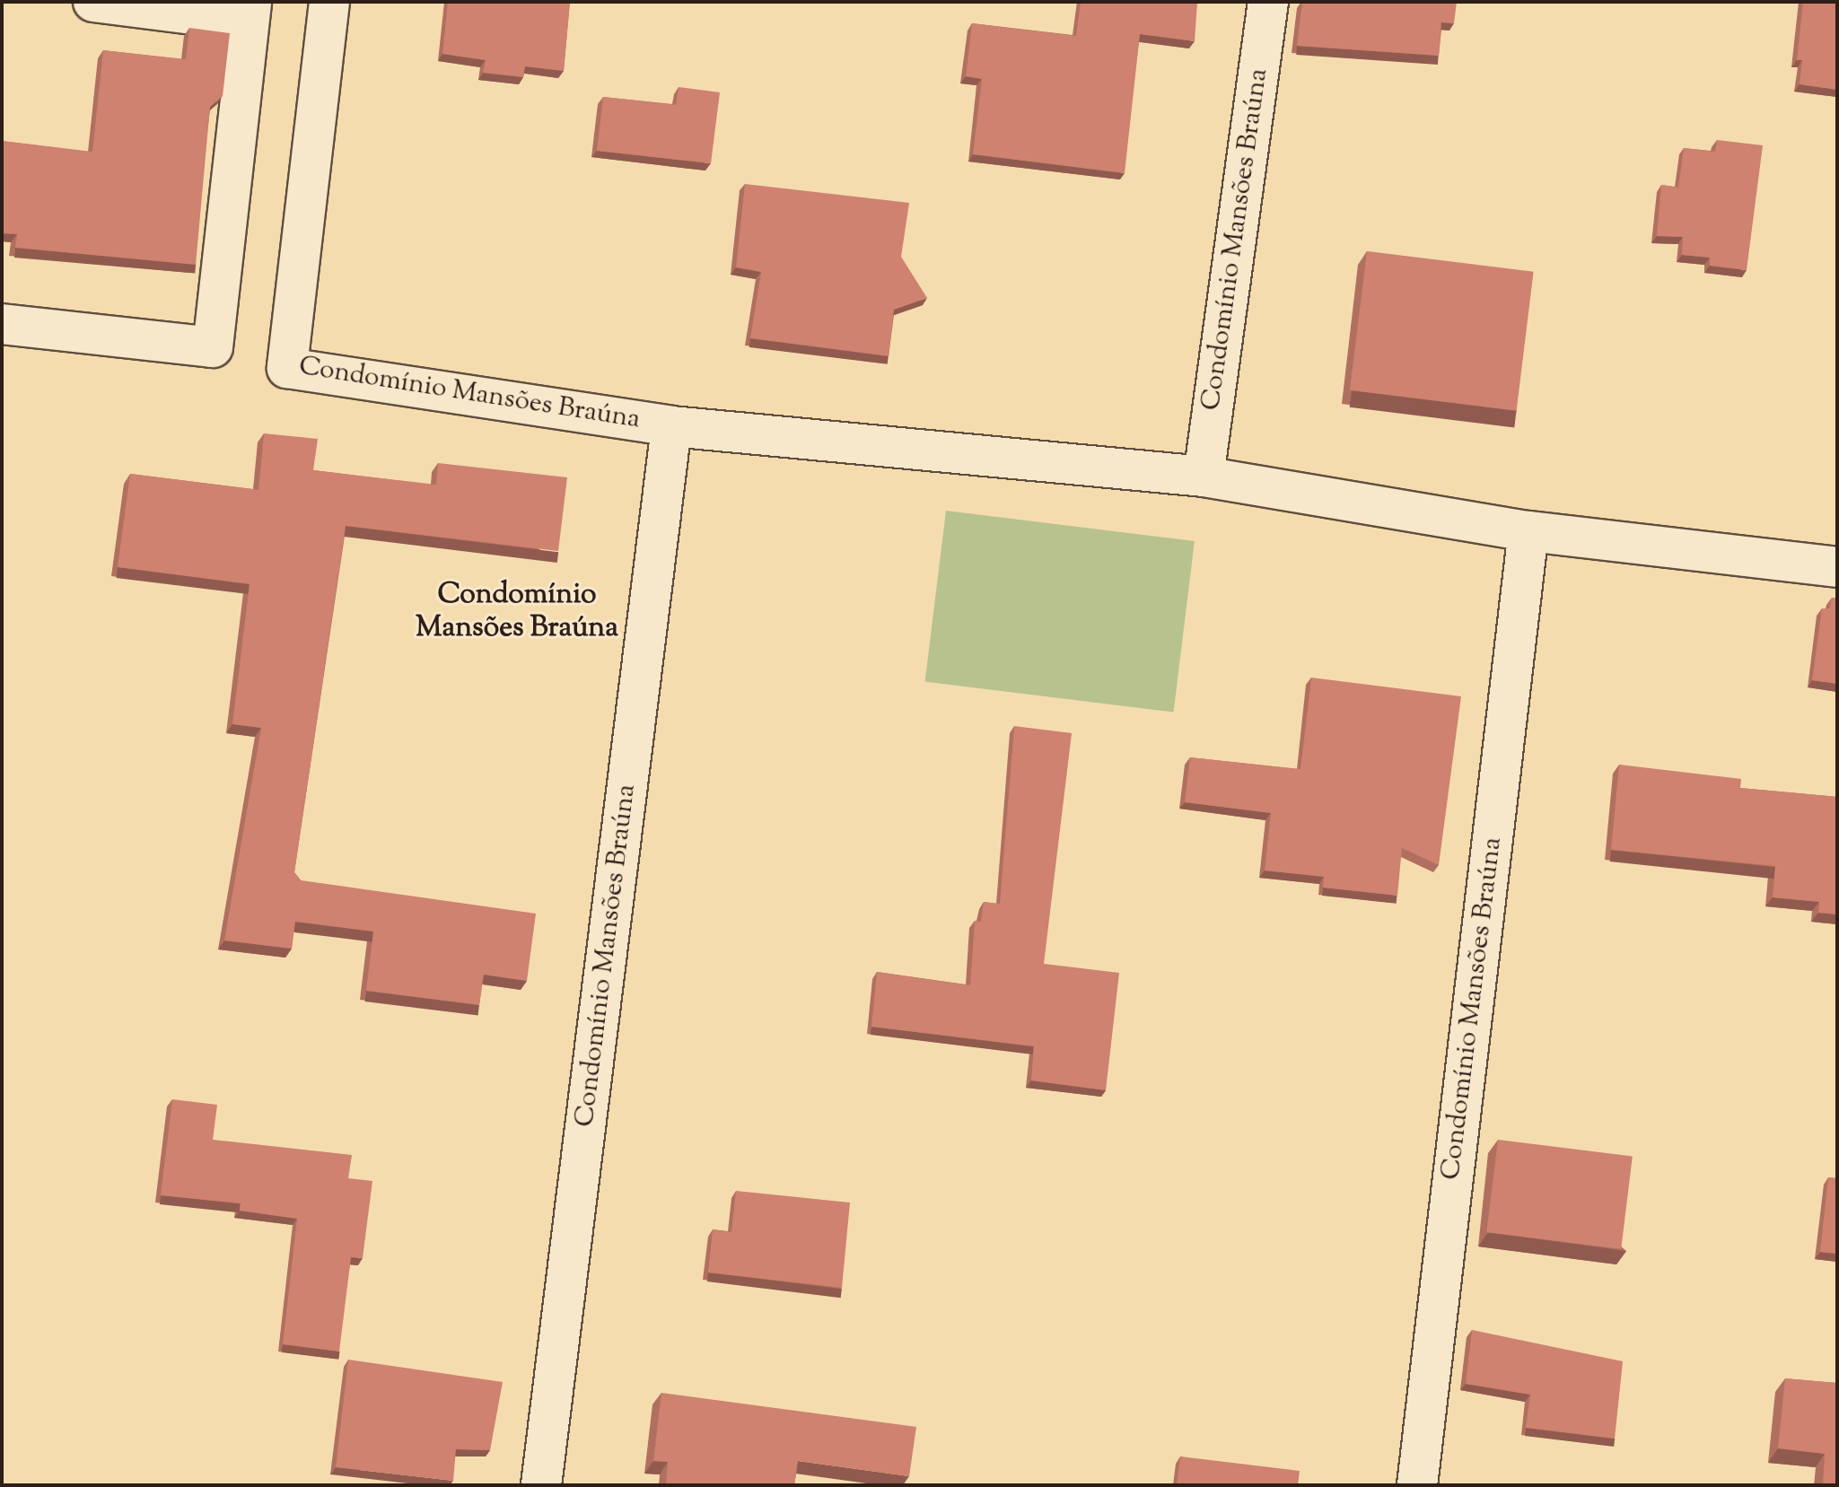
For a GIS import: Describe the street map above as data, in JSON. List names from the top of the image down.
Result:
{
  "streets": {
    "street": ["Condomínio Mansões Braúna"]
  },
  "districts": ["Condomínio Mansões Braúna"]
}
